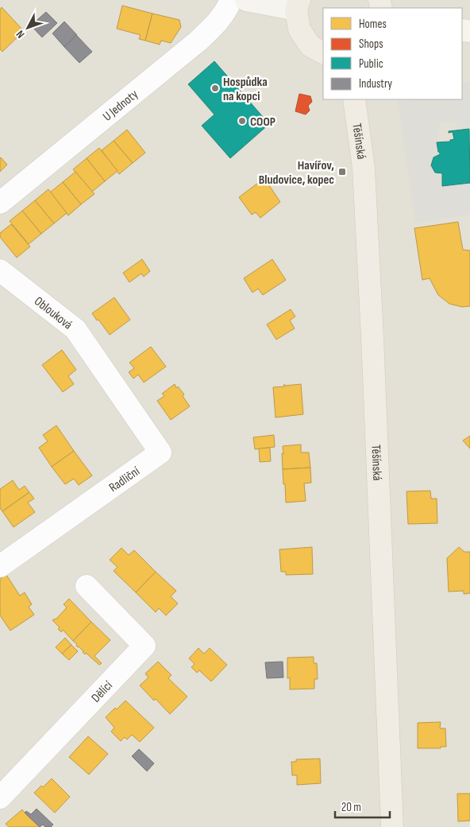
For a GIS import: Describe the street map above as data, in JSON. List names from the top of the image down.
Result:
{
  "streets": {
    "main road": ["Těšínská"],
    "street": [
      "U Jednoty",
      "Oblouková",
      "Radliční",
      "Dělící"
    ]
  },
  "crossings": [
    ["Oblouková", "Radliční"]
  ],
  "places": {
    "other": ["Hospůdka na kopci", "COOP"],
    "transit": ["Havířov, Bludovice, kopec"]
  },
  "legend": [
    "Homes",
    "Shops",
    "Public",
    "Industry"
  ],
  "scale_bar": "20 m",
  "north": "bottom left"
}
